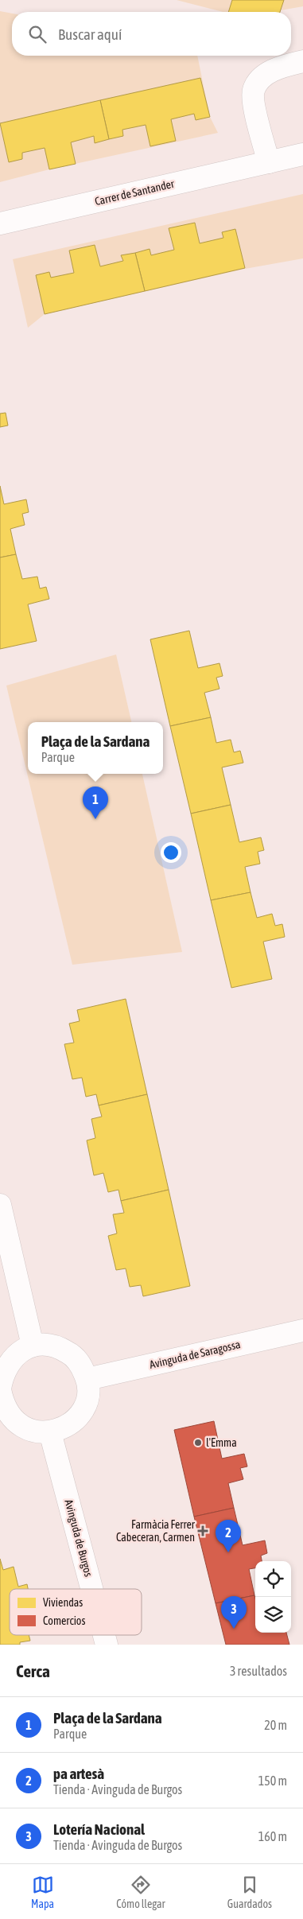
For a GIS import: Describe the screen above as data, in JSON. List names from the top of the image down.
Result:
{
  "streets": {
    "street": ["Carrer de Santander", "Avinguda de Saragossa", "Avinguda de Burgos"]
  },
  "crossings": [
    ["Avinguda de Saragossa", "Avinguda de Burgos"]
  ],
  "places": {
    "other": ["l'Emma"],
    "health": ["Farmàcia Ferrer Cabeceran, Carmen"]
  },
  "legend": ["Viviendas", "Comercios"],
  "page": {
    "search": "Buscar aquí",
    "popup": ["Plaça de la Sardana", "Parque"],
    "pins": ["1", "2", "3"],
    "heading": ["Cerca", "3 resultados"],
    "list": [
      {
        "mark": "1",
        "name": "Plaça de la Sardana",
        "note": "Parque",
        "value": "20 m"
      },
      {
        "mark": "2",
        "name": "pa artesà",
        "note": "Tienda · Avinguda de Burgos",
        "value": "150 m"
      },
      {
        "mark": "3",
        "name": "Lotería Nacional",
        "note": "Tienda · Avinguda de Burgos",
        "value": "160 m"
      }
    ],
    "nav": ["Mapa", "Cómo llegar", "Guardados"]
  }
}
